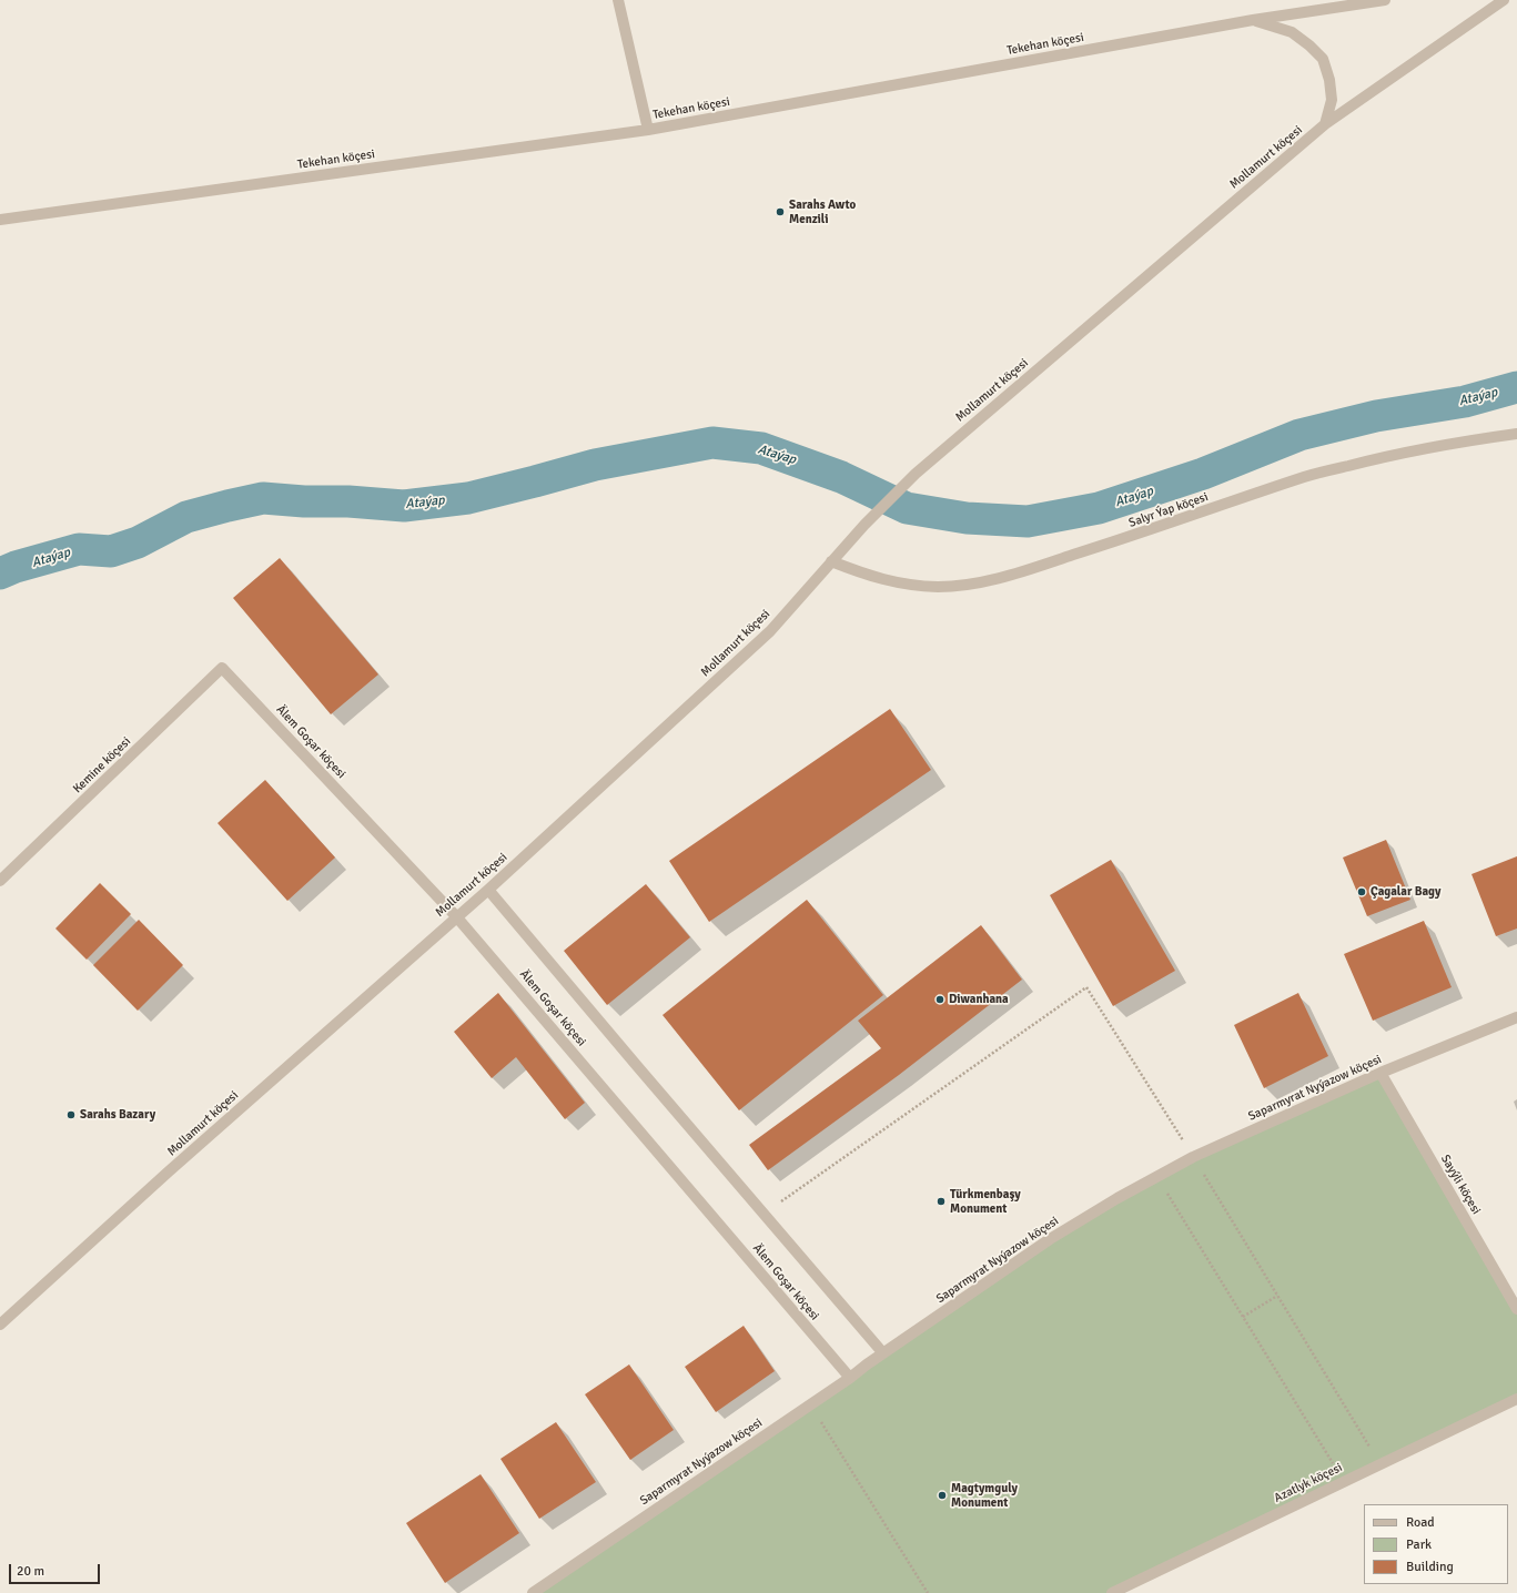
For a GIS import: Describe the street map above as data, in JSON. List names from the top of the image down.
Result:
{
  "streets": {
    "street": [
      "Tekehan köçesi",
      "Mollamurt köçesi",
      "Salyr Ýap köçesi",
      "Älem Goşar köçesi",
      "Kemine köçesi",
      "Saparmyrat Nyýazow köçesi",
      "Sayýli köçesi",
      "Azatlyk köçesi"
    ]
  },
  "crossings": [
    ["Mollamurt köçesi", "Salyr Ýap köçesi"],
    ["Mollamurt köçesi", "Älem Goşar köçesi"],
    ["Älem Goşar köçesi", "Kemine köçesi"],
    ["Älem Goşar köçesi", "Saparmyrat Nyýazow köçesi"],
    ["Saparmyrat Nyýazow köçesi", "Sayýli köçesi"]
  ],
  "water": ["Ataýap"],
  "places": [
    "Sarahs Awto Menzili",
    "Çagalar Bagy",
    "Diwanhana",
    "Sarahs Bazary",
    "Türkmenbaşy Monument",
    "Magtymguly Monument"
  ],
  "legend": ["Road", "Park", "Building"],
  "scale_bar": "20 m"
}
